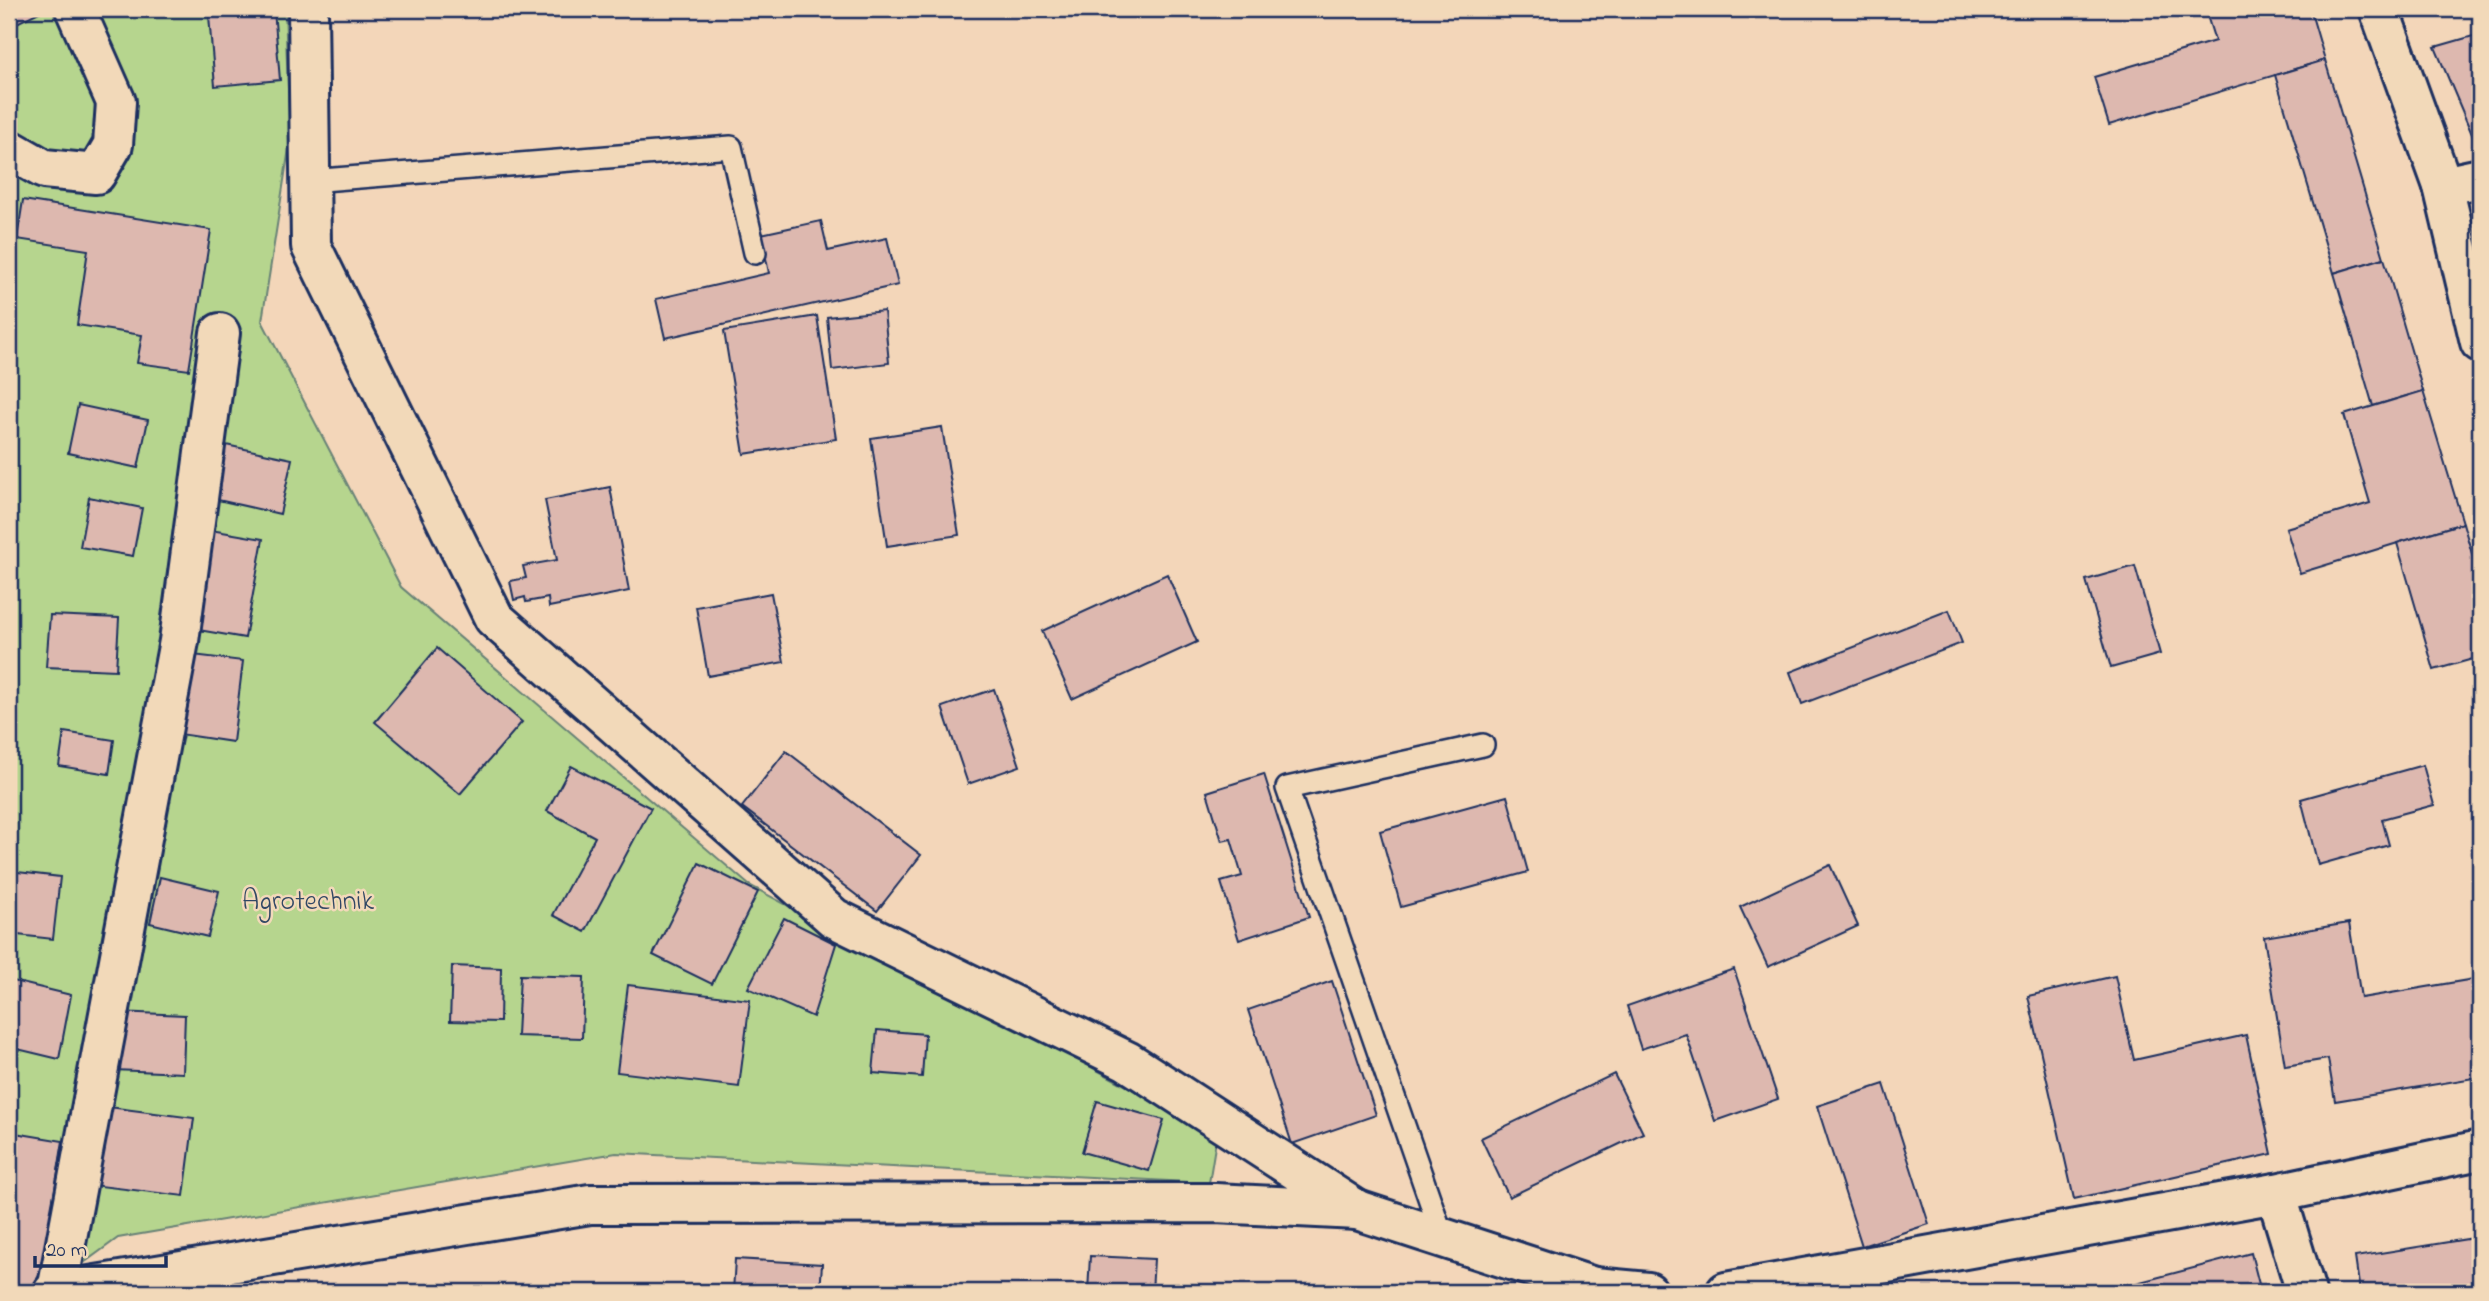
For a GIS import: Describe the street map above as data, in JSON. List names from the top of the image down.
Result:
{
  "parks": ["Agrotechnik"],
  "scale_bar": "20 m"
}
